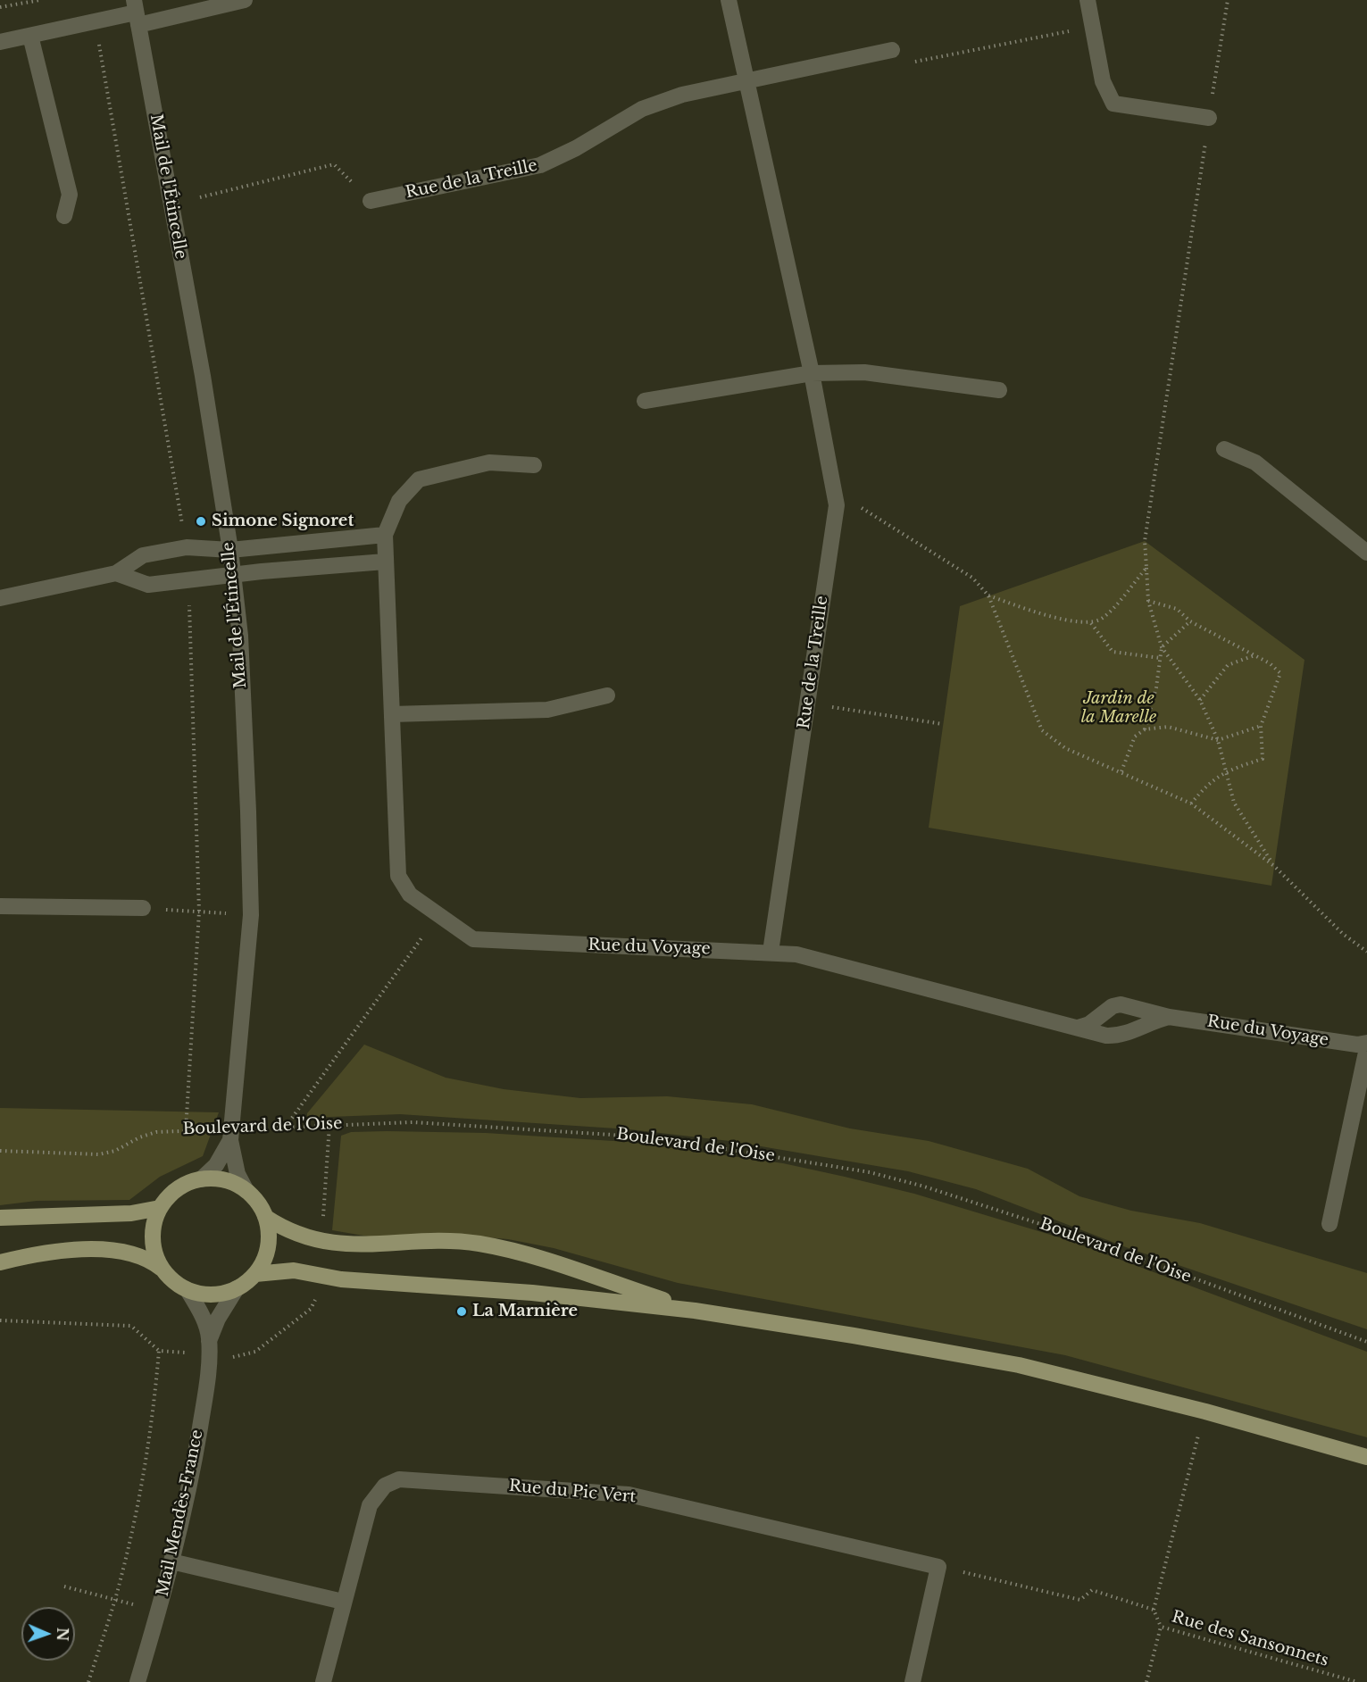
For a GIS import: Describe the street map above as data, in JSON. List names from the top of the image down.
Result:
{
  "streets": {
    "street": [
      "Rue de la Treille",
      "Mail de l'Étincelle",
      "Rue du Voyage",
      "Rue du Pic Vert",
      "Mail Mendès-France"
    ],
    "path": ["Boulevard de l'Oise", "Rue des Sansonnets"]
  },
  "crossings": [
    ["Rue de la Treille", "Rue du Voyage"],
    ["Mail de l'Étincelle", "Boulevard de l'Oise"],
    ["Mail de l'Étincelle", "Mail Mendès-France"]
  ],
  "parks": ["Jardin de la Marelle"],
  "places": ["Simone Signoret", "La Marnière"],
  "north": "right"
}
